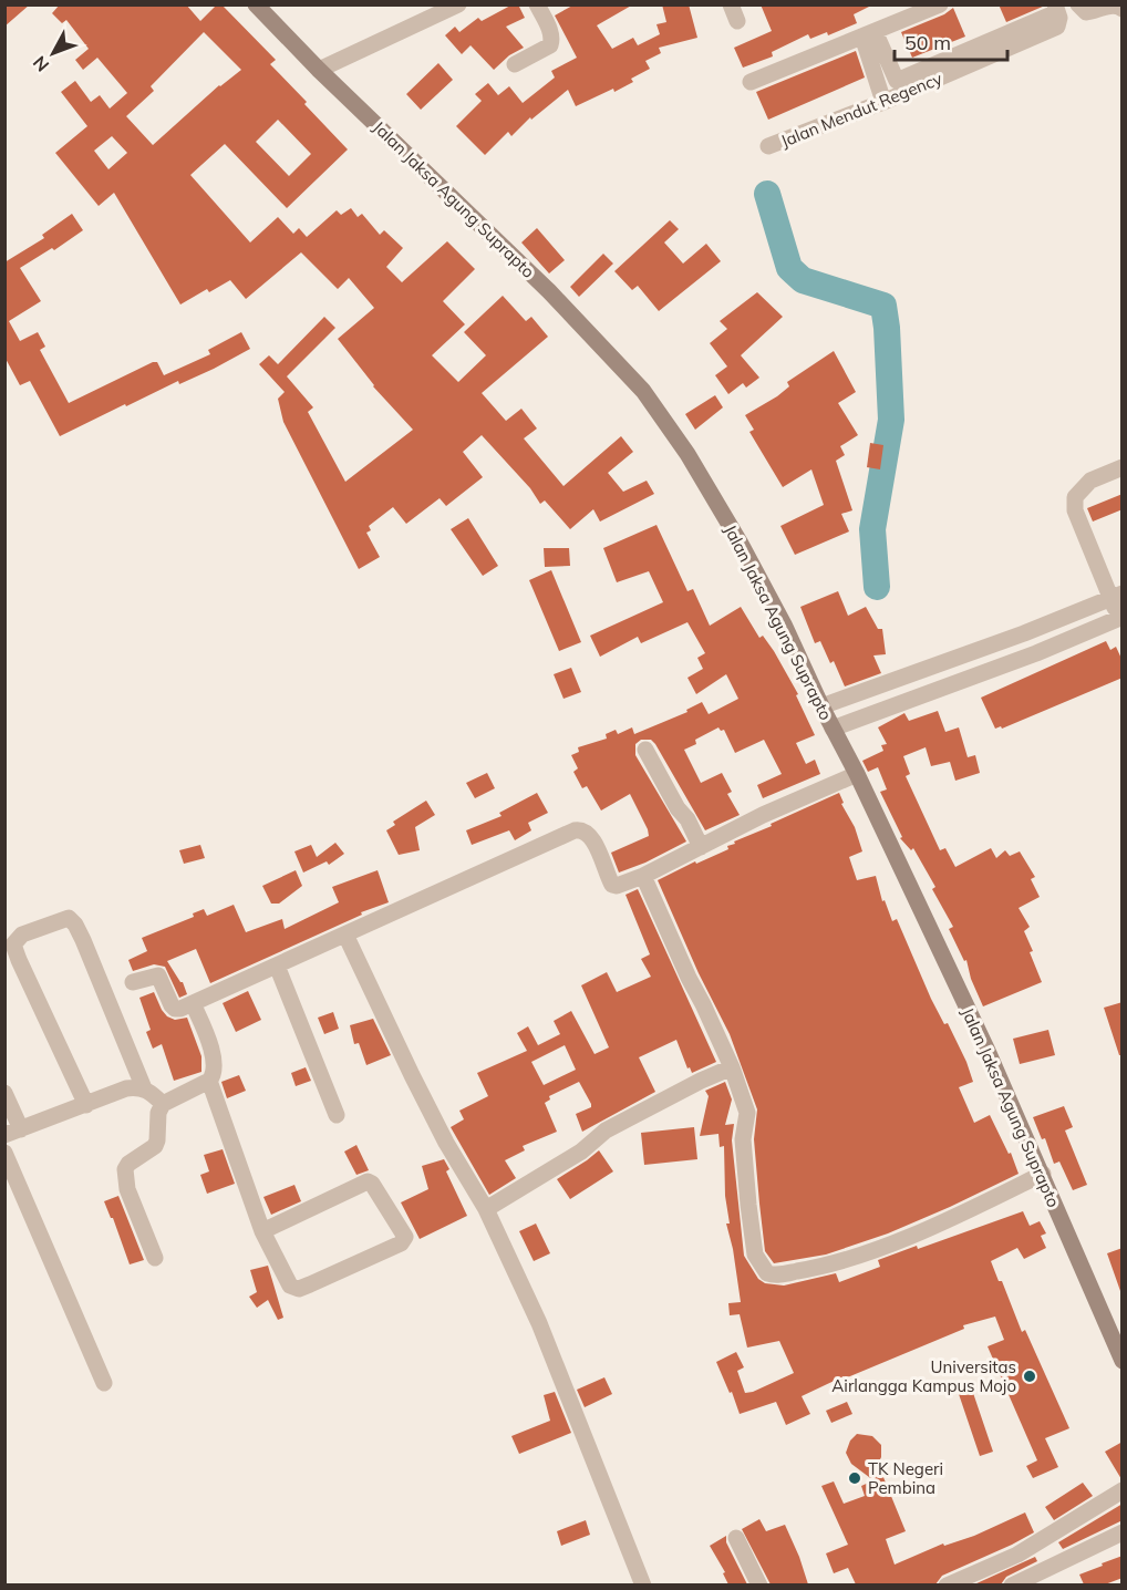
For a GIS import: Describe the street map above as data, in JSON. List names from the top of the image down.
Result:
{
  "streets": {
    "main road": ["Jalan Jaksa Agung Suprapto"],
    "street": ["Jalan Mendut Regency"]
  },
  "places": ["Universitas Airlangga Kampus Mojo", "TK Negeri Pembina"],
  "scale_bar": "50 m",
  "north": "bottom left"
}
